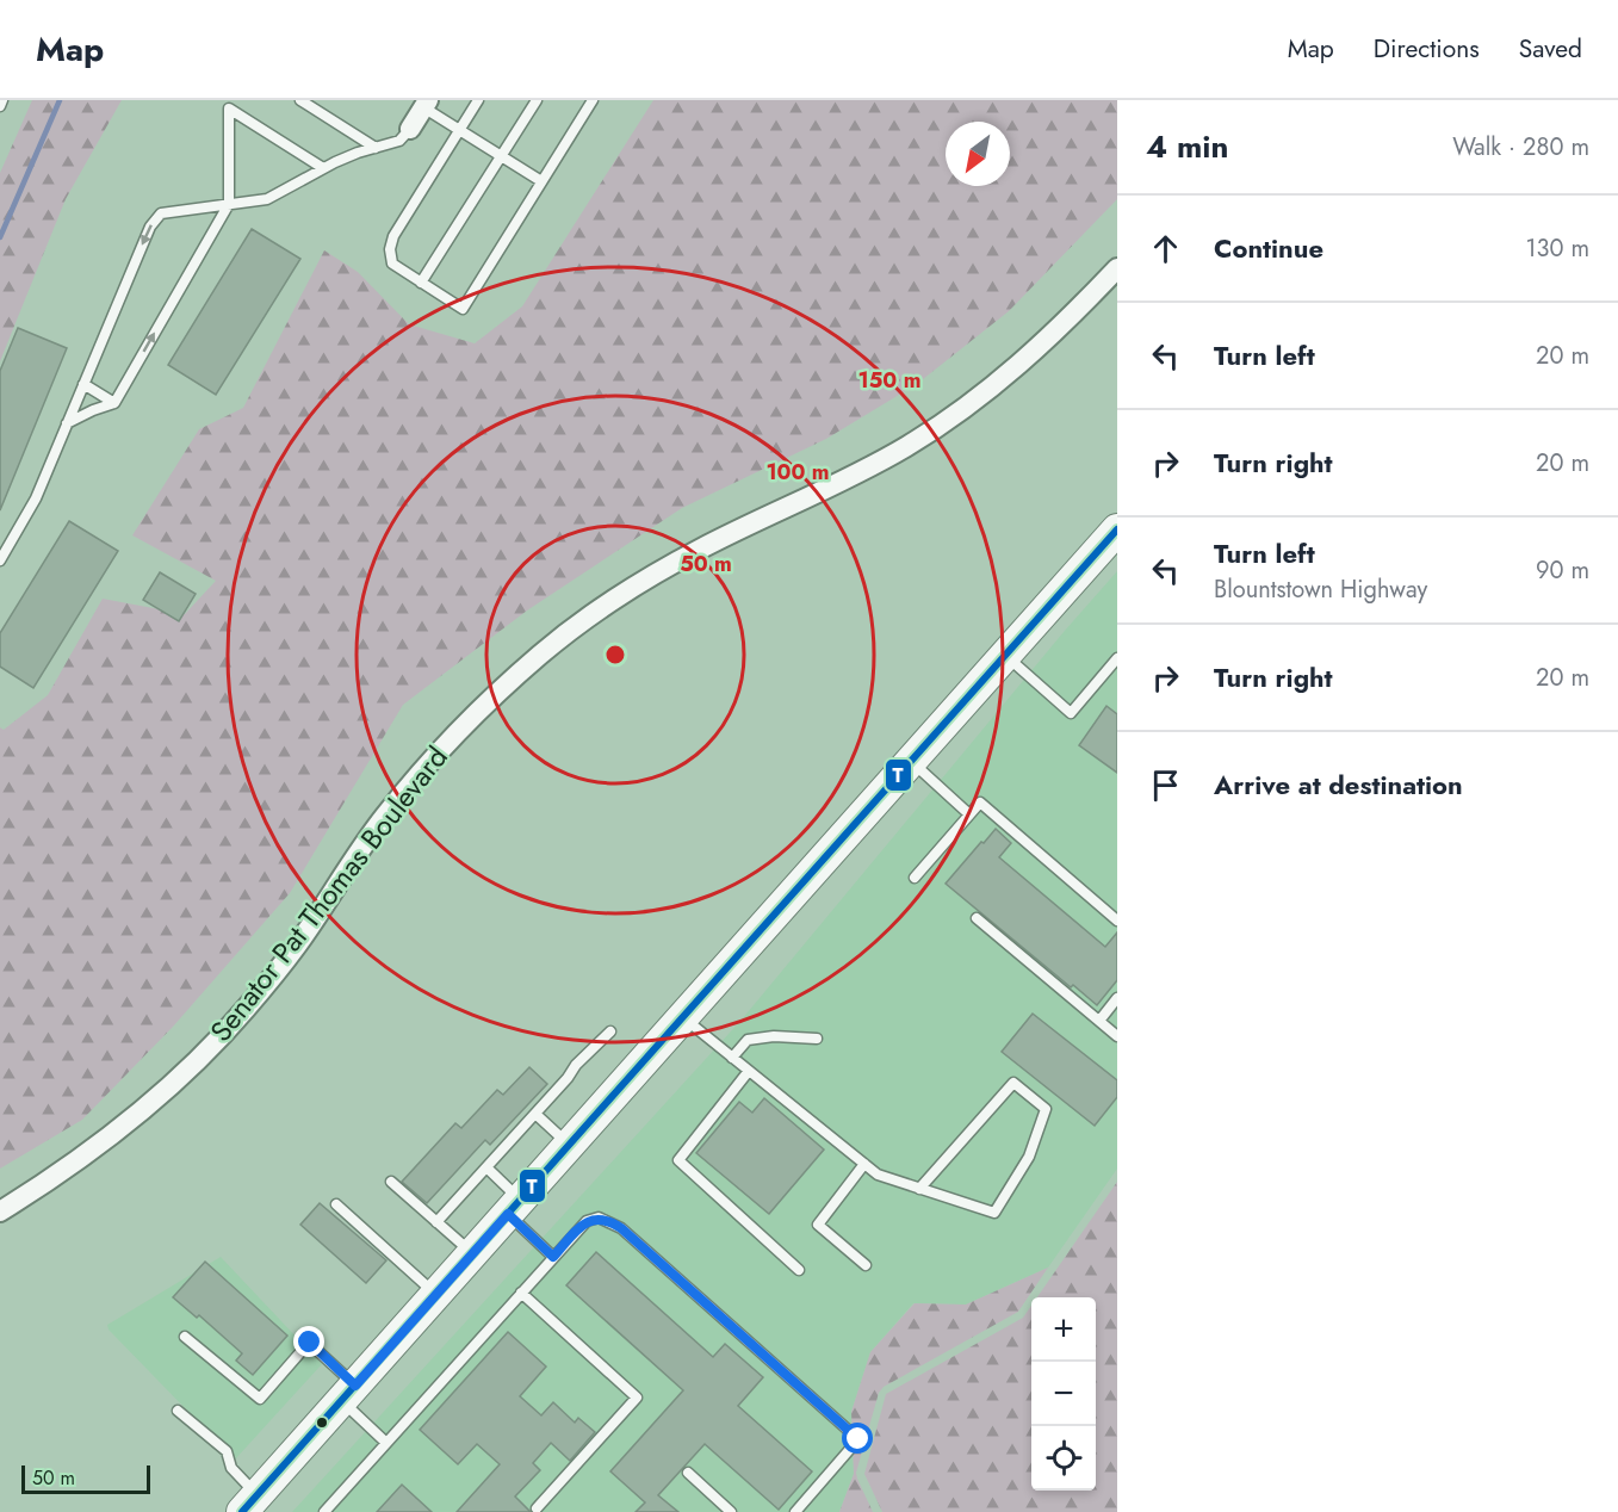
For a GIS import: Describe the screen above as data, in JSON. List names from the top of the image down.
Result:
{
  "streets": {
    "street": ["Senator Pat Thomas Boulevard"]
  },
  "lines": ["transit line T"],
  "scale_bar": "50 m",
  "north": "bottom left",
  "page": {
    "header": "Map",
    "nav": ["Map", "Directions", "Saved"],
    "heading": ["4 min", "Walk · 280 m"],
    "list": [
      ["Continue", "130 m"],
      ["Turn left", "20 m"],
      ["Turn right", "20 m"],
      ["Turn left", "Blountstown Highway", "90 m"],
      ["Turn right", "20 m"],
      "Arrive at destination"
    ],
    "map_buttons": ["+", "−"],
    "scale": "50 m"
  },
  "rings": ["150 m", "100 m", "50 m"]
}
